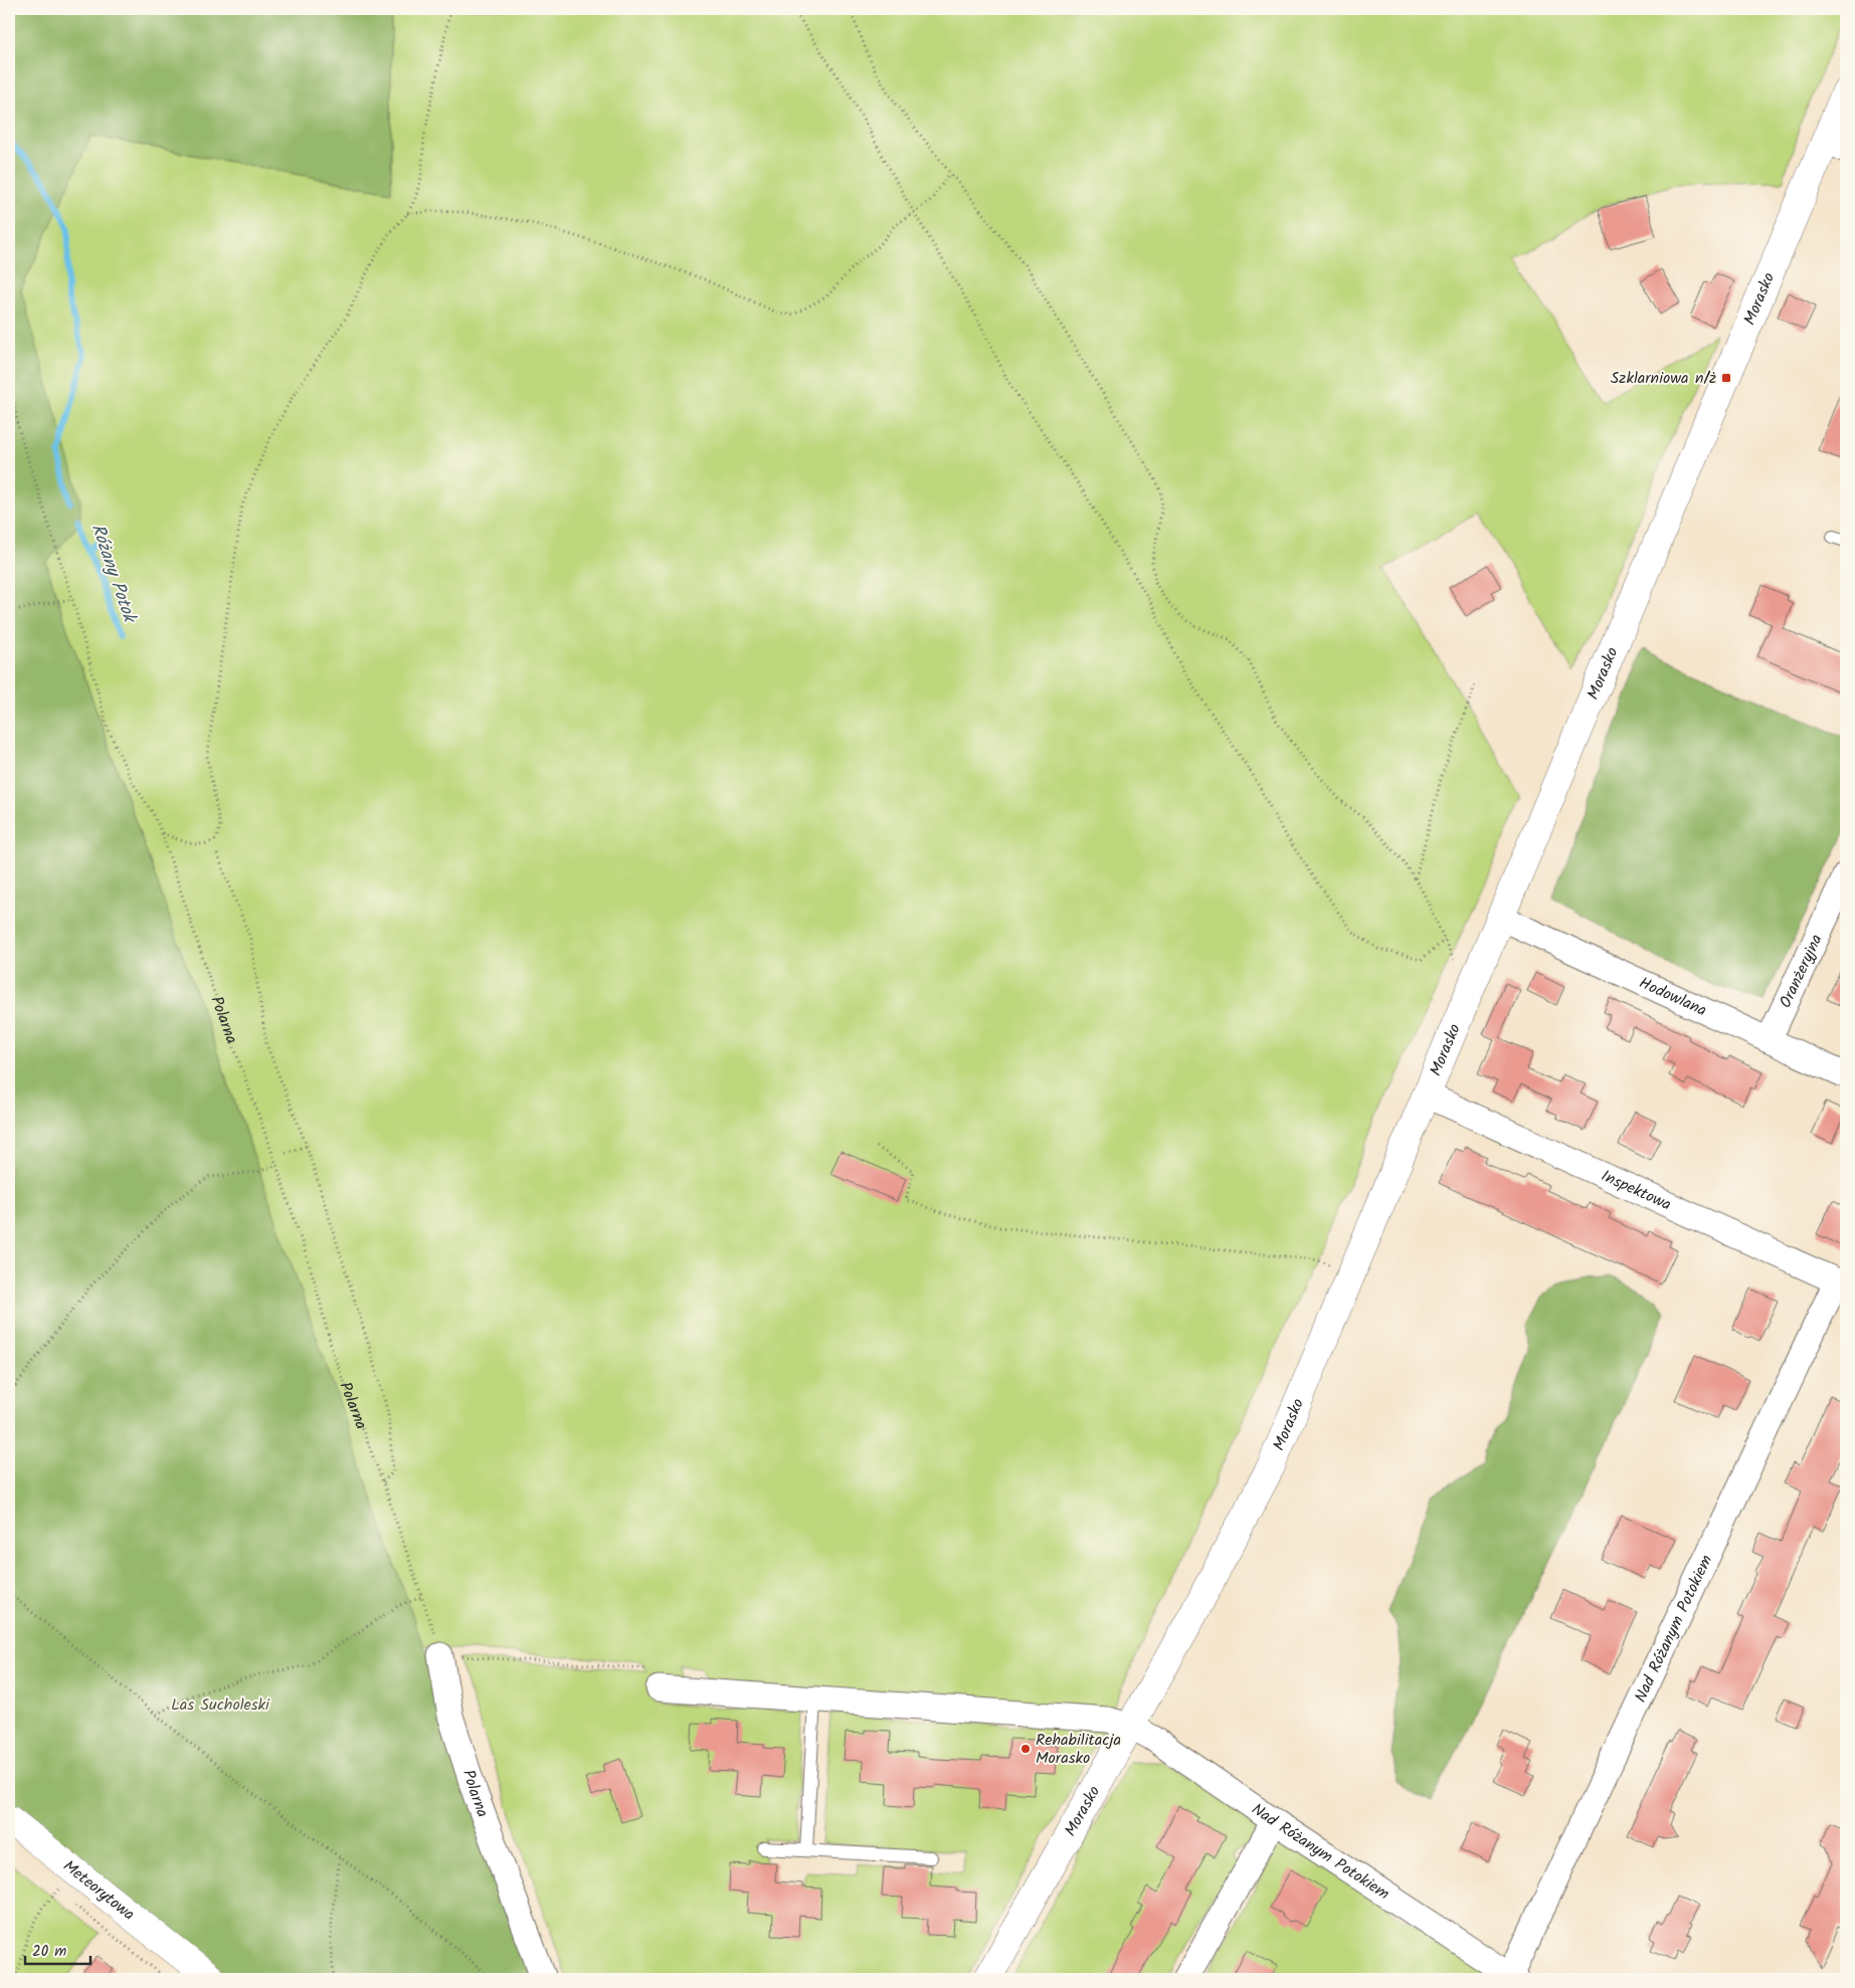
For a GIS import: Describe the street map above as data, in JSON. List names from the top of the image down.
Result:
{
  "streets": {
    "street": [
      "Morasko",
      "Oranżeryjna",
      "Hodowlana",
      "Polarna",
      "Inspektowa",
      "Nad Różanym Potokiem",
      "Meteorytowa"
    ]
  },
  "crossings": [
    ["Morasko", "Hodowlana"],
    ["Morasko", "Inspektowa"],
    ["Morasko", "Nad Różanym Potokiem"],
    ["Oranżeryjna", "Hodowlana"],
    ["Inspektowa", "Nad Różanym Potokiem"]
  ],
  "water": ["Różany Potok"],
  "parks": ["Las Sucholeski"],
  "places": {
    "transit": ["Szklarniowa n/ż"],
    "other": ["Rehabilitacja Morasko"]
  },
  "scale_bar": "20 m"
}
